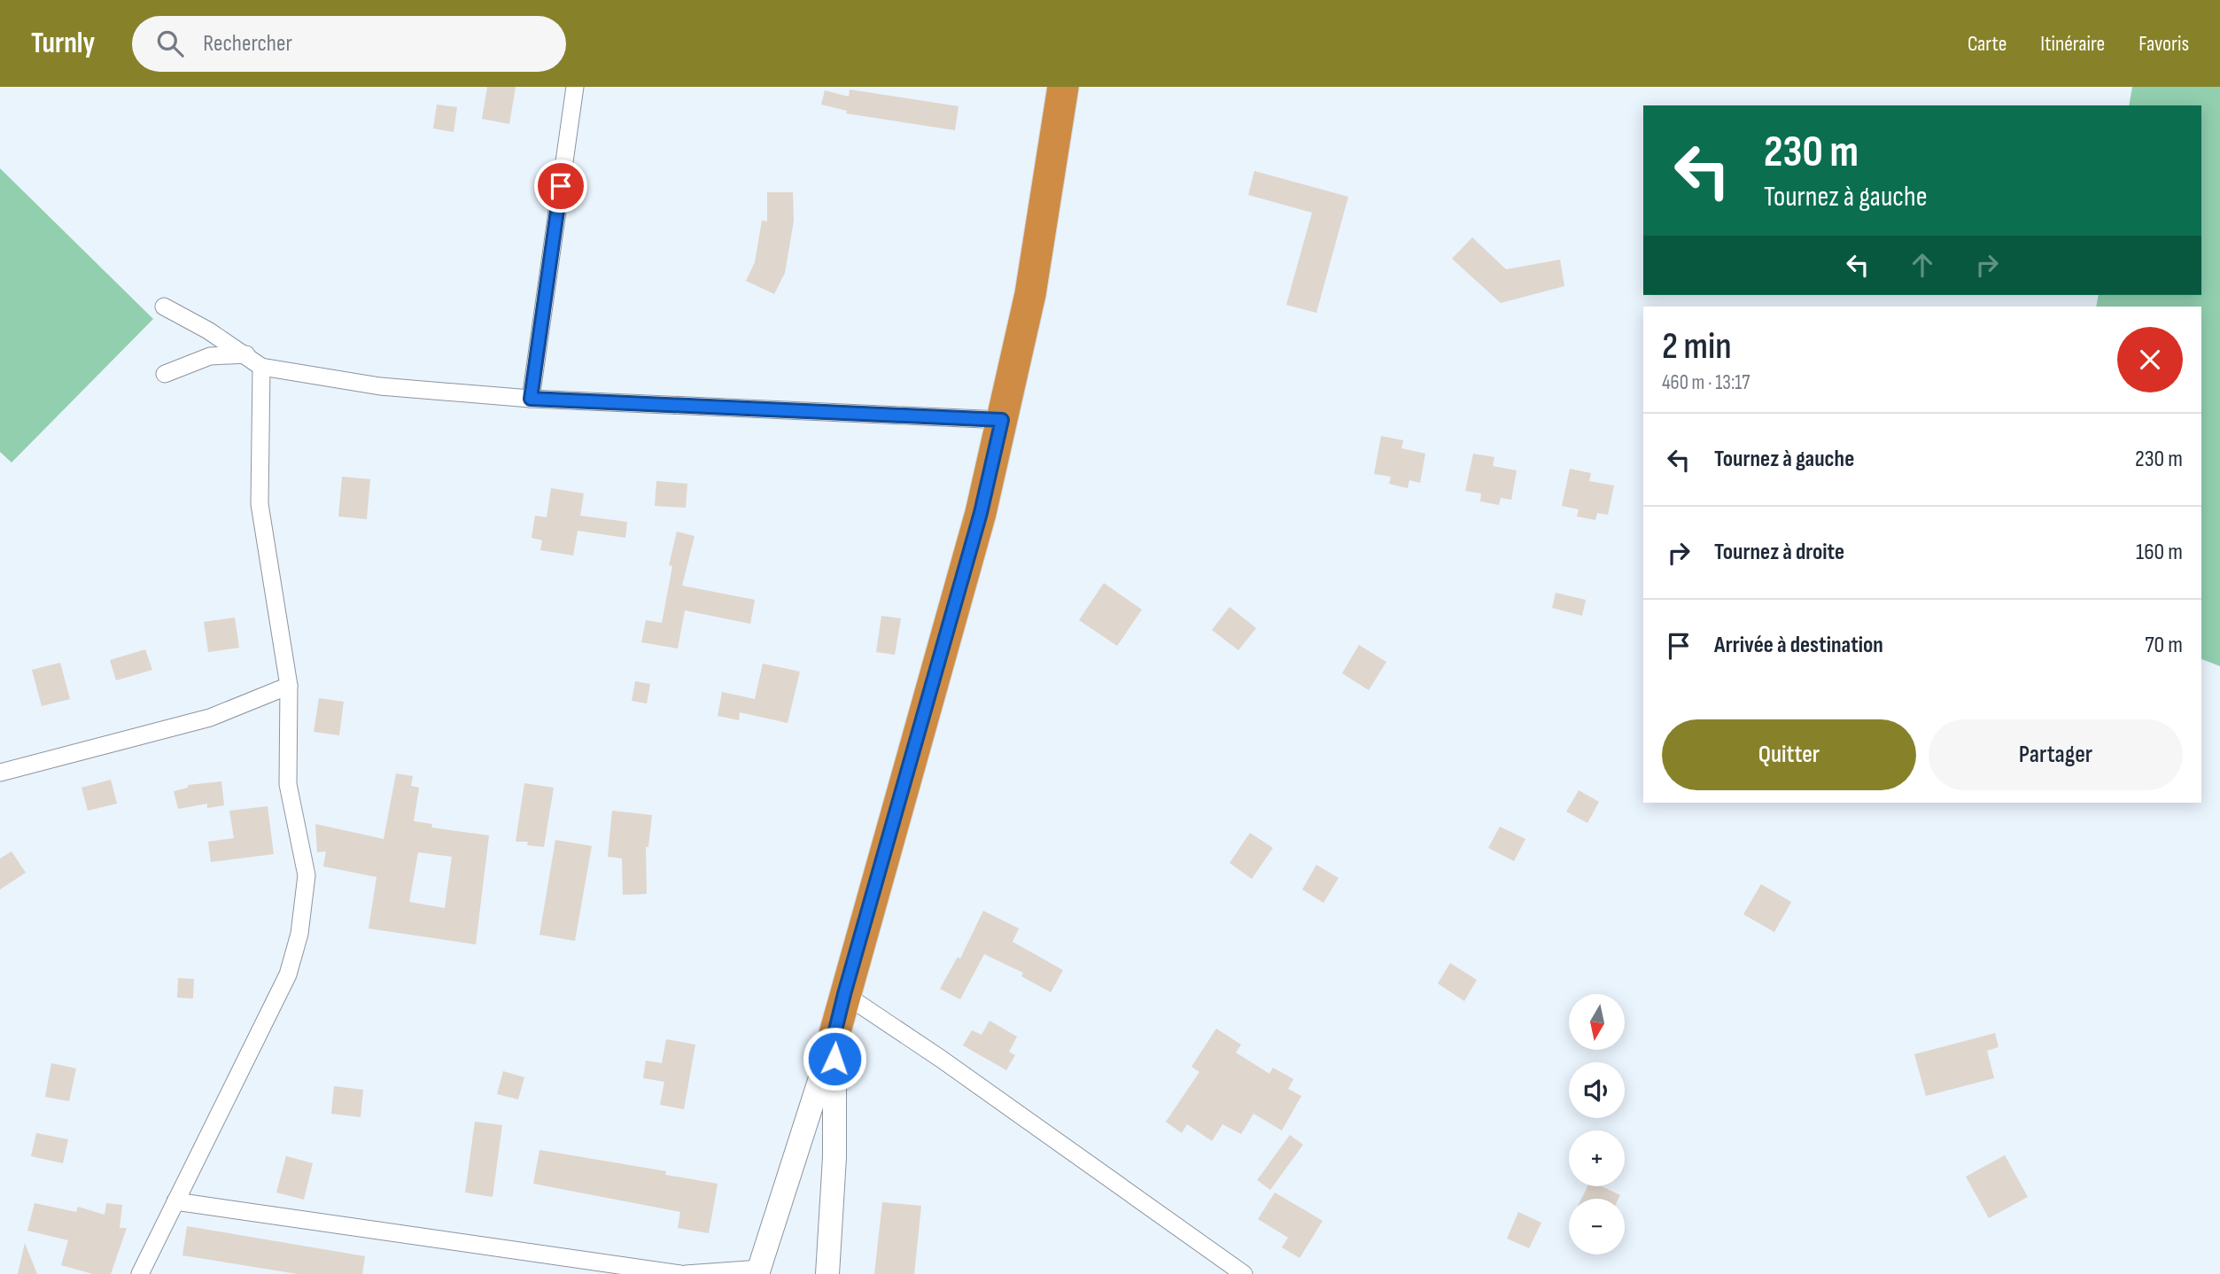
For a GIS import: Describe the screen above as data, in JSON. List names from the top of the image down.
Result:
{
  "north": "bottom",
  "page": {
    "header": "Turnly",
    "search": "Rechercher",
    "nav": ["Carte", "Itinéraire", "Favoris"],
    "turn": ["230 m", "Tournez à gauche"],
    "heading": ["2 min", "460 m · 13:17"],
    "list": [
      {
        "name": "Tournez à gauche",
        "value": "230 m"
      },
      {
        "name": "Tournez à droite",
        "value": "160 m"
      },
      {
        "name": "Arrivée à destination",
        "value": "70 m"
      }
    ],
    "buttons": ["Quitter", "Partager"],
    "map_buttons": ["+", "−"]
  }
}
